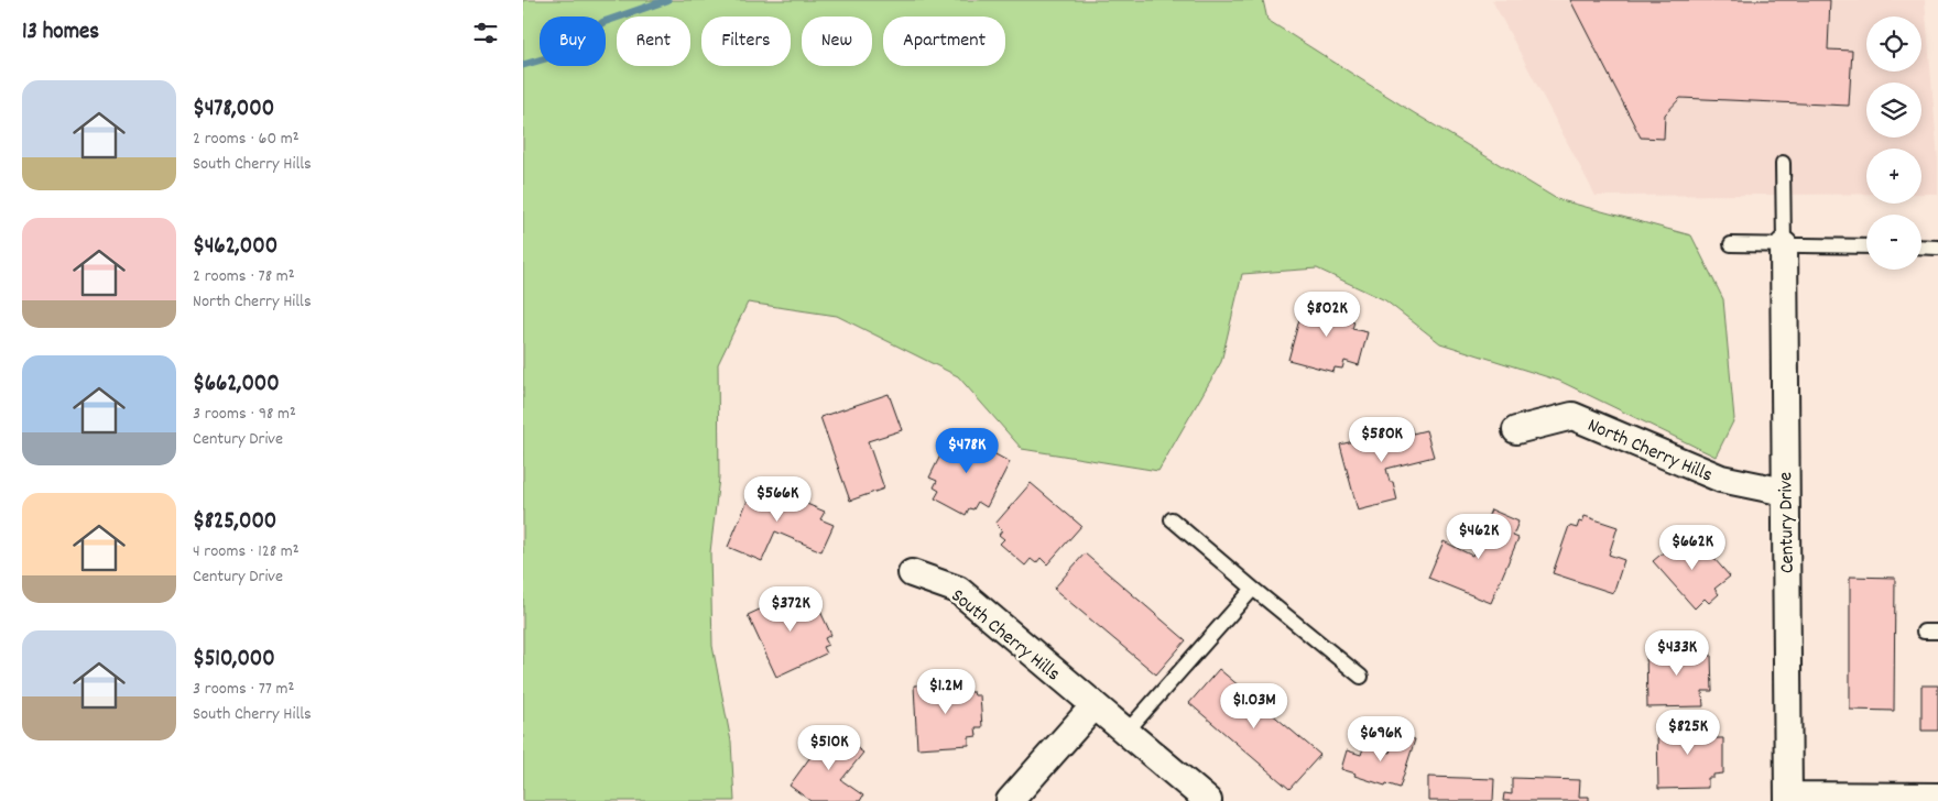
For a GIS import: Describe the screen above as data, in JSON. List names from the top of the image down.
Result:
{
  "streets": {
    "street": ["North Cherry Hills", "Century Drive", "South Cherry Hills"]
  },
  "crossings": [
    ["North Cherry Hills", "Century Drive"]
  ],
  "page": {
    "heading": "13 homes",
    "map_buttons": ["+", "−"],
    "chip": [
      "Buy",
      "Rent",
      "Filters",
      "New",
      "Apartment"
    ],
    "list": [
      {
        "name": "$478,000",
        "note": "2 rooms · 60 m² · South Cherry Hills"
      },
      {
        "name": "$462,000",
        "note": "2 rooms · 78 m² · North Cherry Hills"
      },
      {
        "name": "$662,000",
        "note": "3 rooms · 98 m² · Century Drive"
      },
      {
        "name": "$825,000",
        "note": "4 rooms · 128 m² · Century Drive"
      },
      {
        "name": "$510,000",
        "note": "3 rooms · 77 m² · South Cherry Hills"
      }
    ],
    "price": [
      "$802K",
      "$580K",
      "$478K",
      "$566K",
      "$462K",
      "$662K",
      "$372K",
      "$433K",
      "$1.2M",
      "$1.03M",
      "$825K",
      "$696K",
      "$510K"
    ]
  }
}
